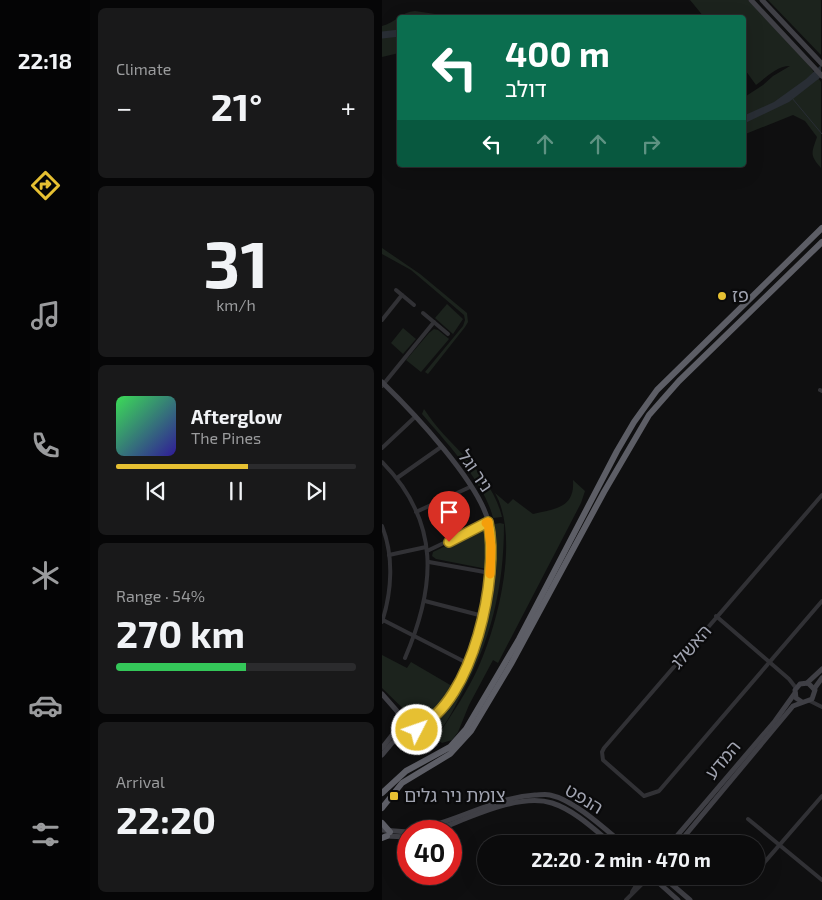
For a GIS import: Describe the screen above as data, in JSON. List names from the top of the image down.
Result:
{
  "streets": {
    "street": [
      "ניר וגל",
      "האשלג",
      "המדע",
      "הנפט"
    ]
  },
  "places": {
    "other": ["פז"],
    "transit": ["צומת ניר גלים"]
  },
  "page": {
    "tabs": "22:18",
    "tile": [
      "Climate",
      ["31", "km/h"],
      ["Range · 54%", "270 km"],
      ["Arrival", "22:20"]
    ],
    "turn": ["400 m", "דולב"],
    "heat": ["−", "21°", "+"],
    "song": ["Afterglow", "The Pines"],
    "limit": "40",
    "trip": "22:20 · 2 min · 470 m"
  }
}
